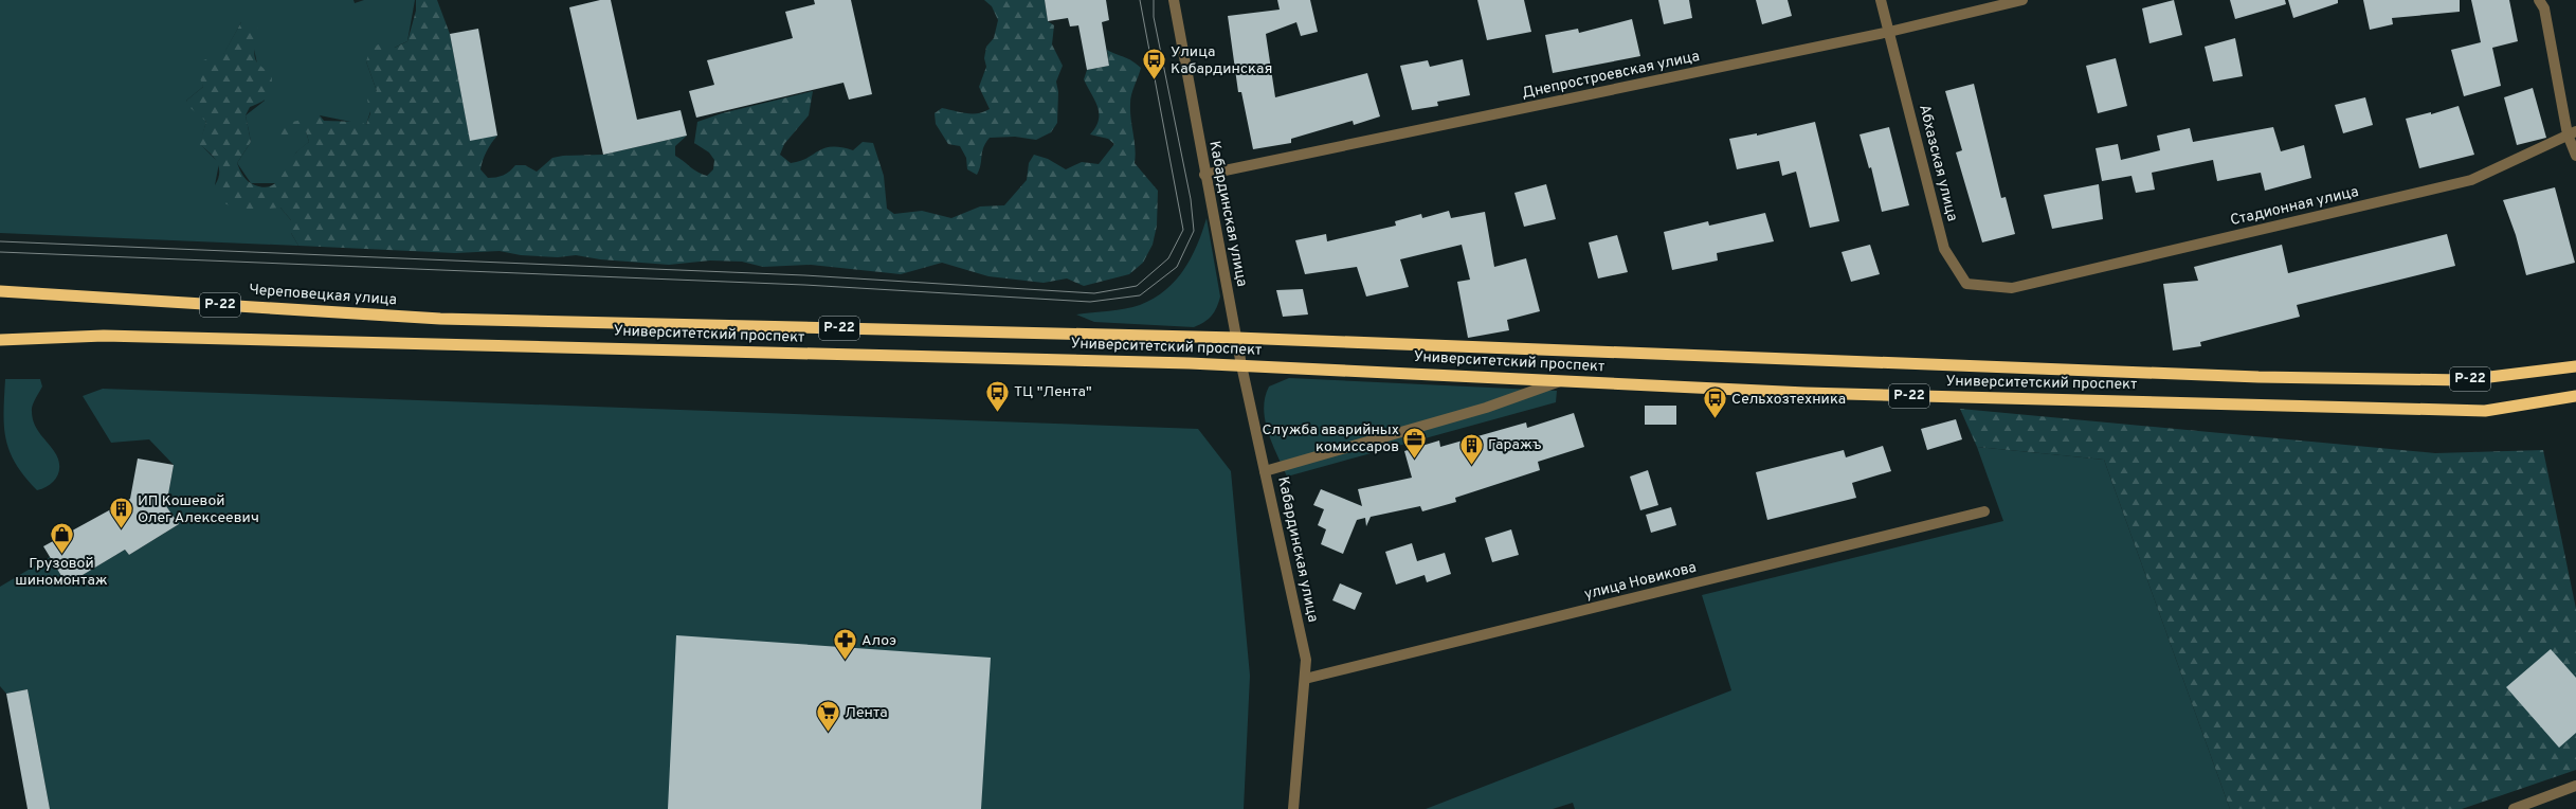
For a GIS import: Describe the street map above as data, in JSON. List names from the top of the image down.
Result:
{
  "streets": {
    "highway": ["Череповецкая улица", "Р-22", "Университетский проспект"],
    "street": [
      "Днепростроевская улица",
      "Абхазская улица",
      "Стадионная улица",
      "Кабардинская улица",
      "улица Новикова"
    ]
  },
  "crossings": [
    ["Днепростроевская улица", "Абхазская улица"],
    ["Днепростроевская улица", "Кабардинская улица"],
    ["Абхазская улица", "Стадионная улица"],
    ["Кабардинская улица", "Университетский проспект"],
    ["Кабардинская улица", "улица Новикова"],
    ["Череповецкая улица", "Университетский проспект"]
  ],
  "places": {
    "bus stop": ["Улица Кабардинская", "ТЦ \"Лента\"", "Сельхозтехника"],
    "office": ["Служба аварийных комиссаров"],
    "building": ["Гаражъ", "ИП Кошевой Олег Алексеевич"],
    "shop": ["Грузовой шиномонтаж"],
    "pharmacy": ["Алоэ"],
    "supermarket": ["Лента"]
  }
}
